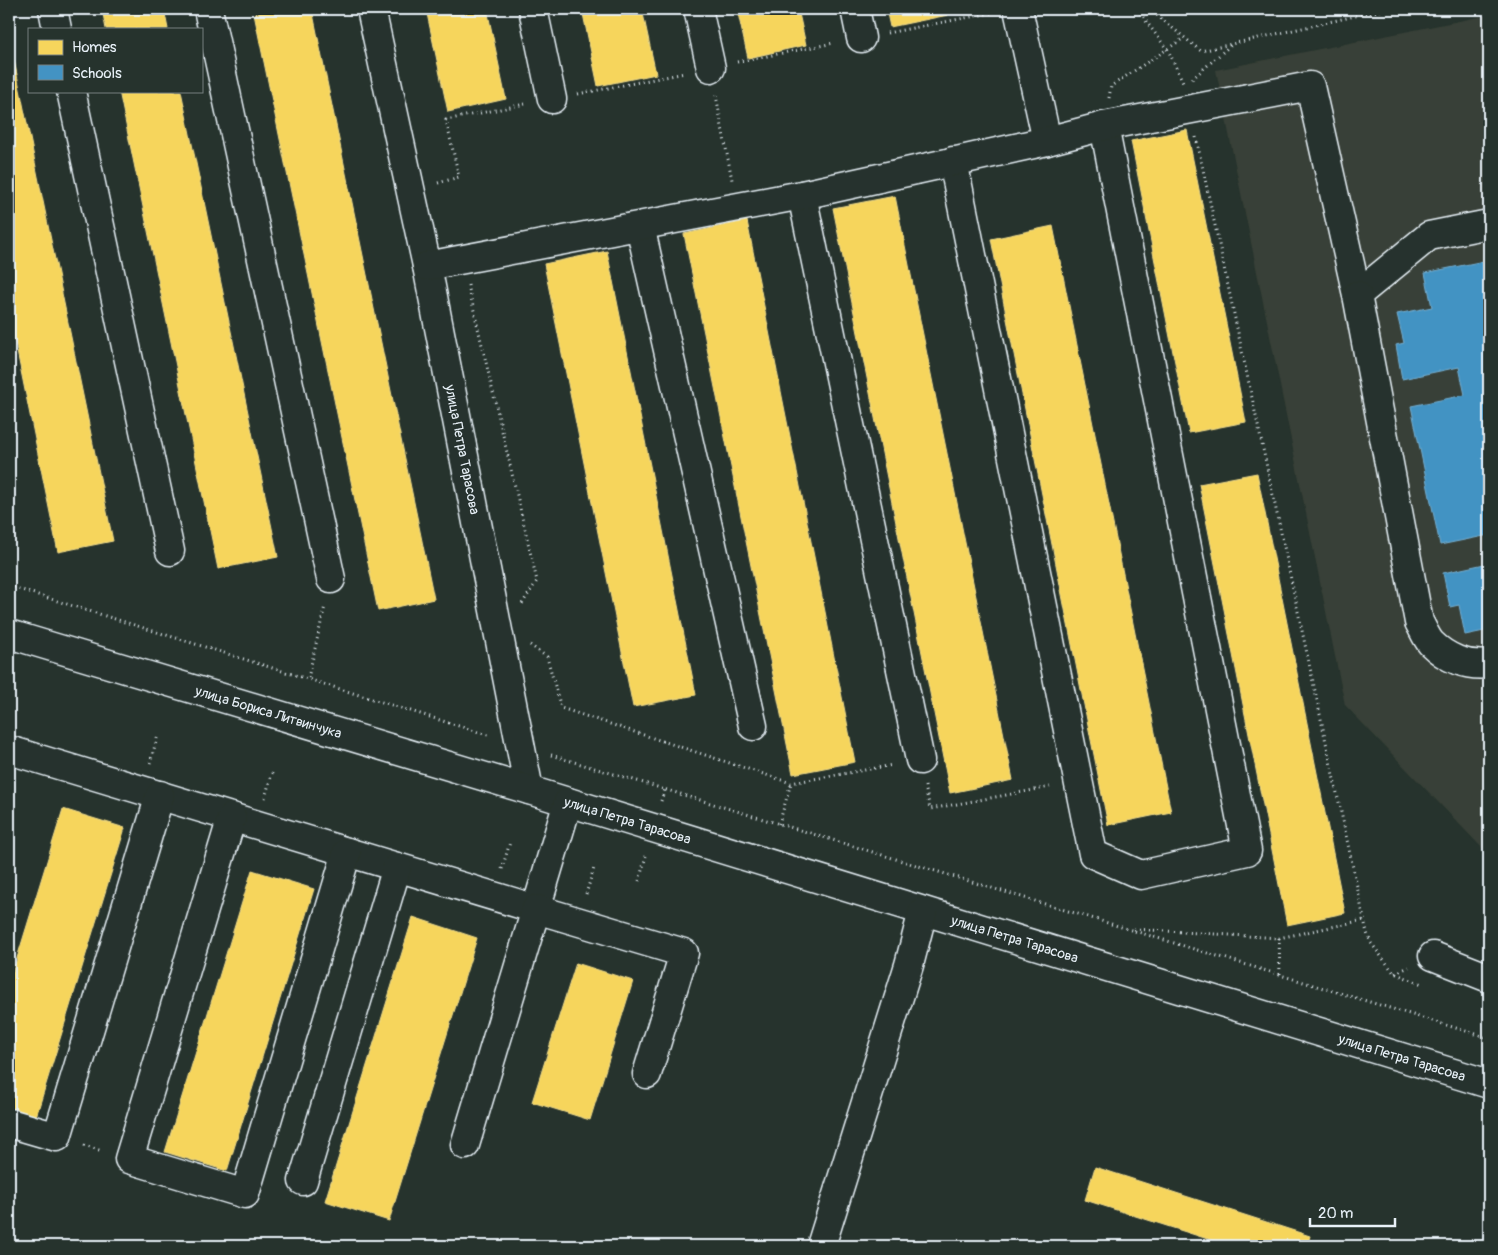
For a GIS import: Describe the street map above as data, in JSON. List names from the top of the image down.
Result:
{
  "streets": {
    "street": ["улица Петра Тарасова", "улица Бориса Литвинчука"]
  },
  "crossings": [
    ["улица Петра Тарасова", "улица Бориса Литвинчука"]
  ],
  "legend": ["Homes", "Schools"],
  "scale_bar": "20 m"
}
